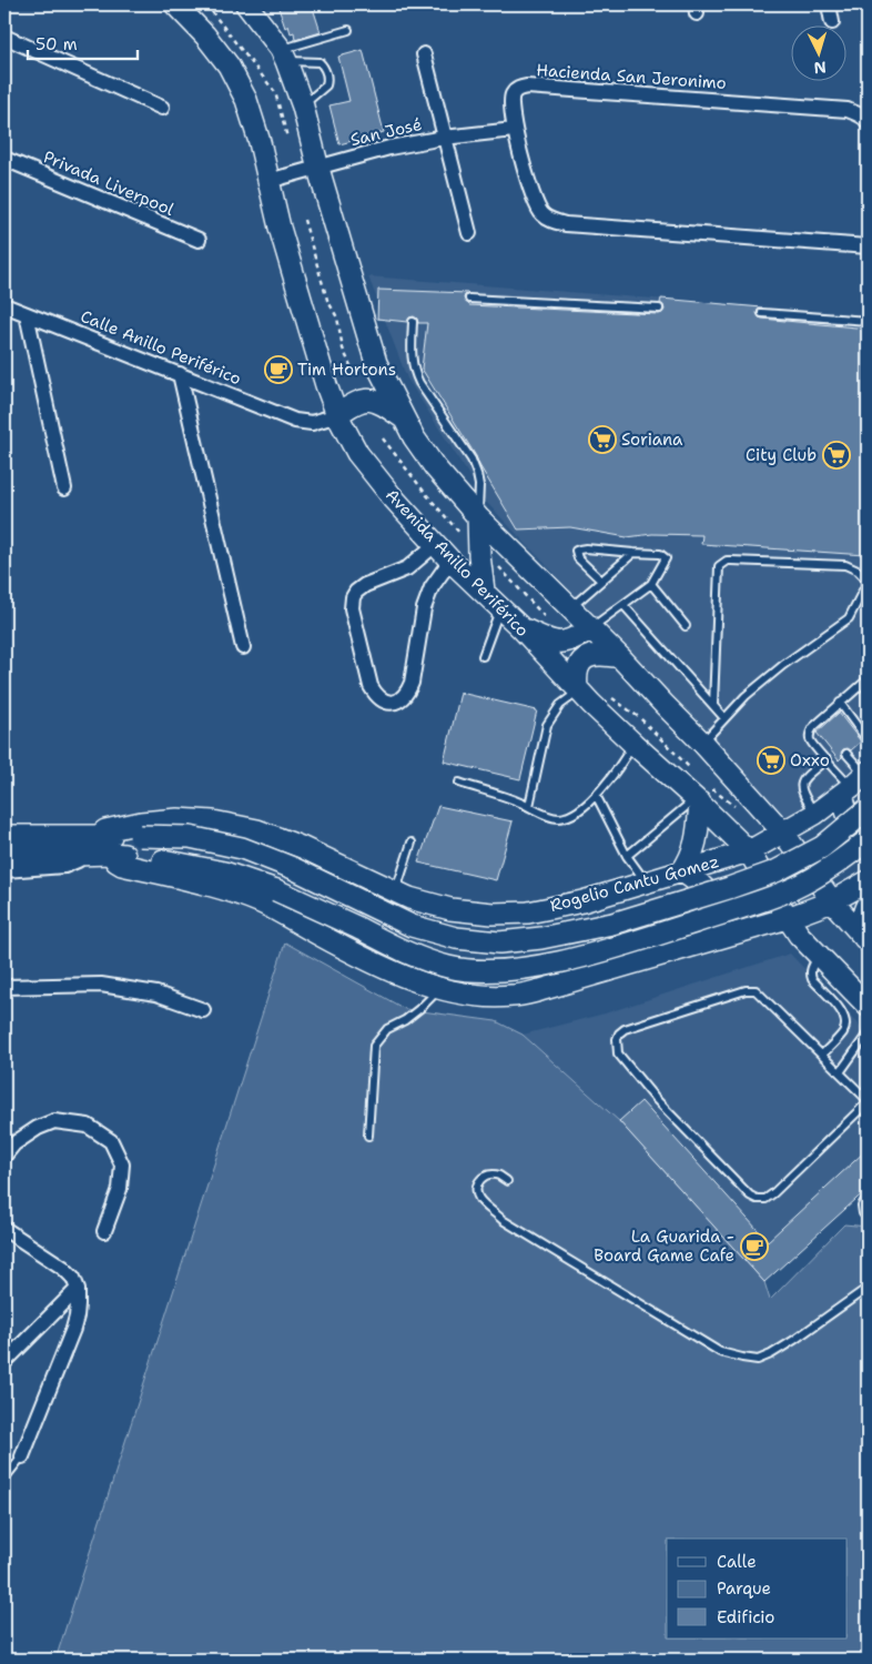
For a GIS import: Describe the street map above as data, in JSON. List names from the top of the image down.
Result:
{
  "streets": {
    "street": [
      "Hacienda San Jeronimo",
      "San José",
      "Privada Liverpool",
      "Calle Anillo Periférico",
      "Avenida Anillo Periférico",
      "Rogelio Cantu Gomez"
    ]
  },
  "crossings": [
    ["Hacienda San Jeronimo", "San José"],
    ["San José", "Avenida Anillo Periférico"],
    ["Calle Anillo Periférico", "Avenida Anillo Periférico"],
    ["Avenida Anillo Periférico", "Rogelio Cantu Gomez"]
  ],
  "places": {
    "cafe": ["Tim Hortons", "La Guarida - Board Game Cafe"],
    "supermarket": ["Soriana", "City Club", "Oxxo"]
  },
  "legend": ["Calle", "Parque", "Edificio"],
  "scale_bar": "50 m",
  "north": "bottom"
}
